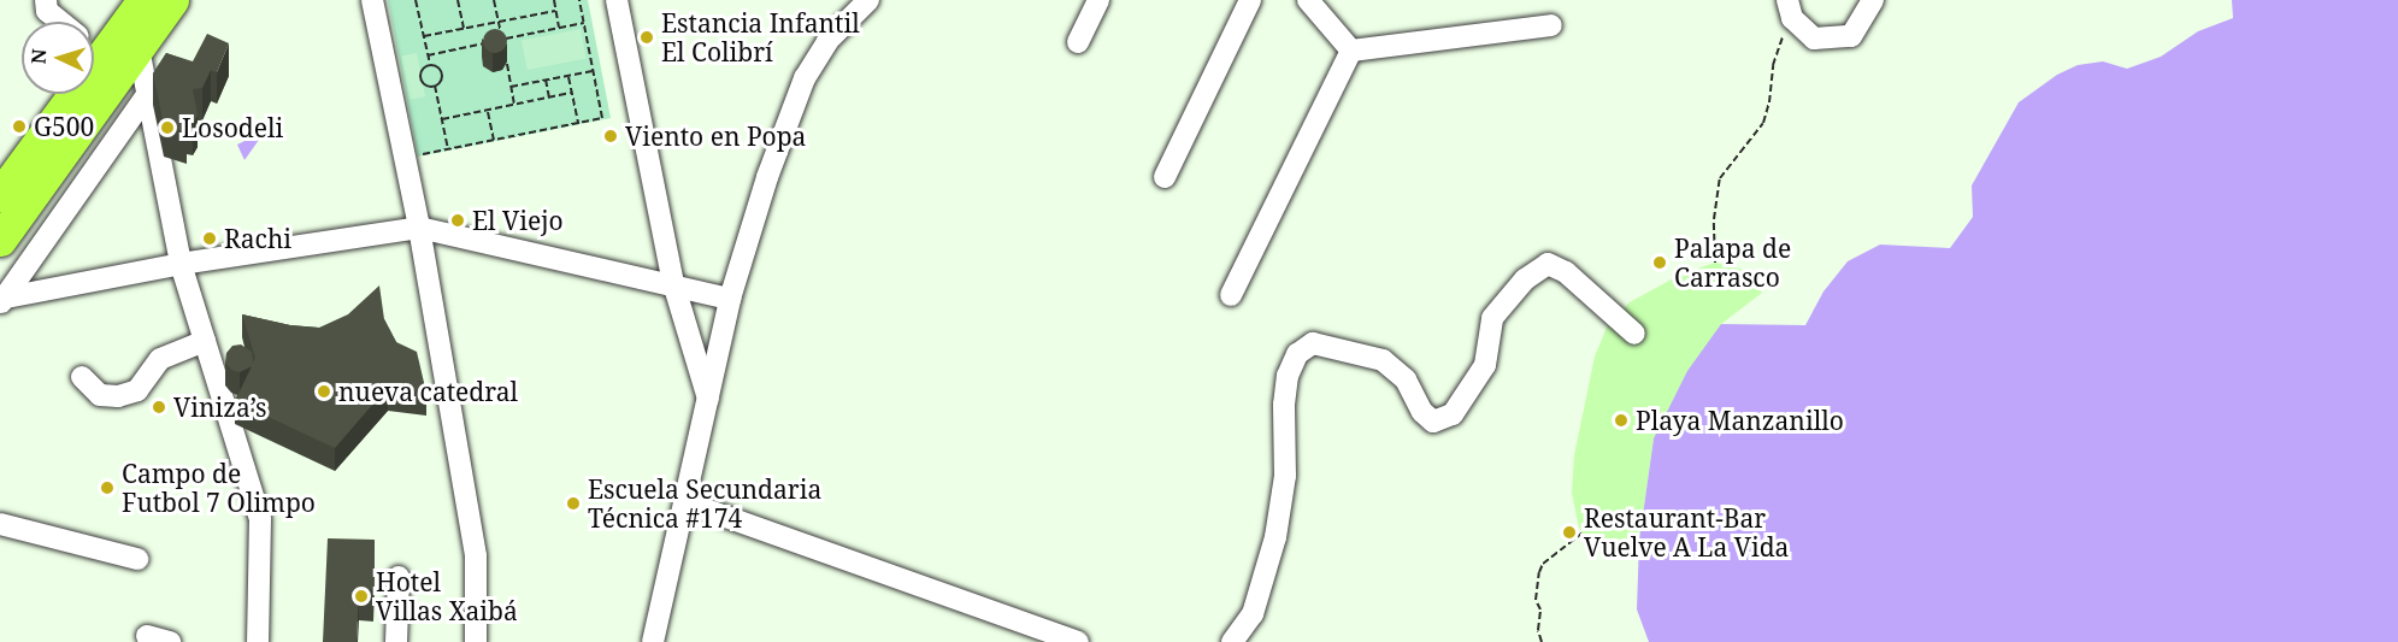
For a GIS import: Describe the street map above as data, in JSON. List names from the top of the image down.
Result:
{
  "places": [
    "Estancia Infantil El Colibrí",
    "G500",
    "Losodeli",
    "Viento en Popa",
    "El Viejo",
    "Rachi",
    "Palapa de Carrasco",
    "nueva catedral",
    "Viniza’s",
    "Playa Manzanillo",
    "Campo de Futbol 7 Olimpo",
    "Escuela Secundaria Técnica #174",
    "Restaurant-Bar Vuelve A La Vida",
    "Hotel Villas Xaibá"
  ],
  "north": "left"
}
